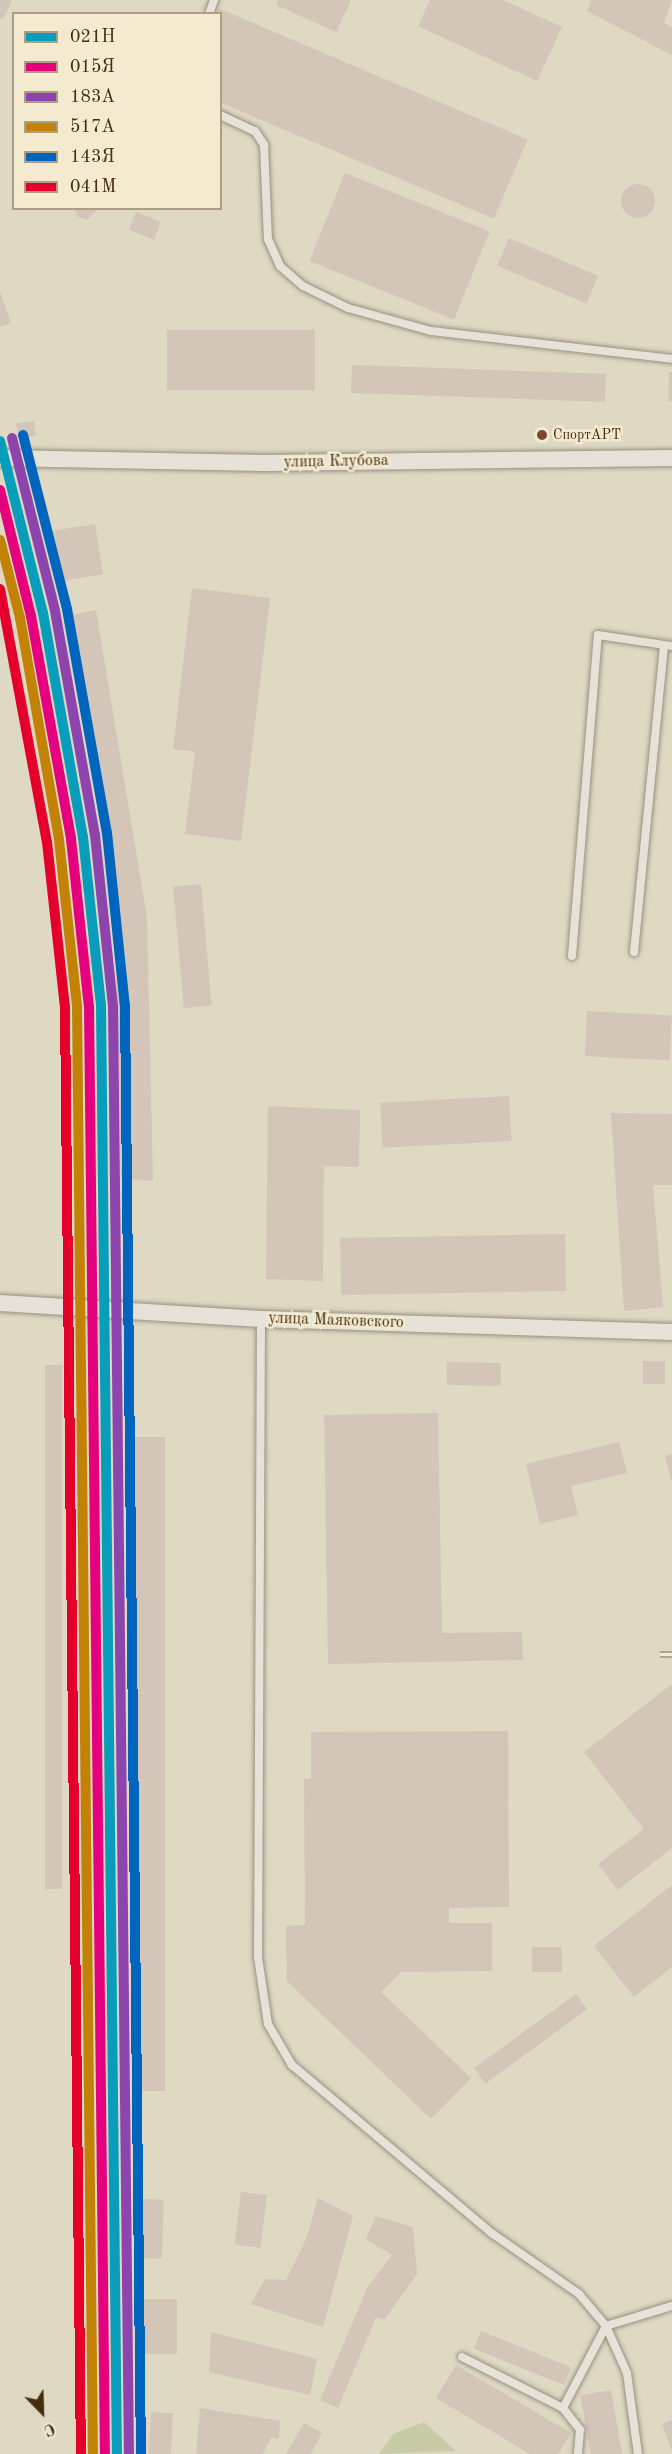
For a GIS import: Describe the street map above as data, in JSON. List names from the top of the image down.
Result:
{
  "streets": {
    "street": ["улица Клубова", "улица Маяковского"]
  },
  "places": ["СпортАРТ"],
  "lines": [
    "transit line 143Я",
    "transit line 183А",
    "transit line 021Н",
    "transit line 015Я",
    "transit line 517А",
    "transit line 041М"
  ],
  "legend": [
    "021Н",
    "015Я",
    "183А",
    "517А",
    "143Я",
    "041М"
  ],
  "north": "bottom right"
}
